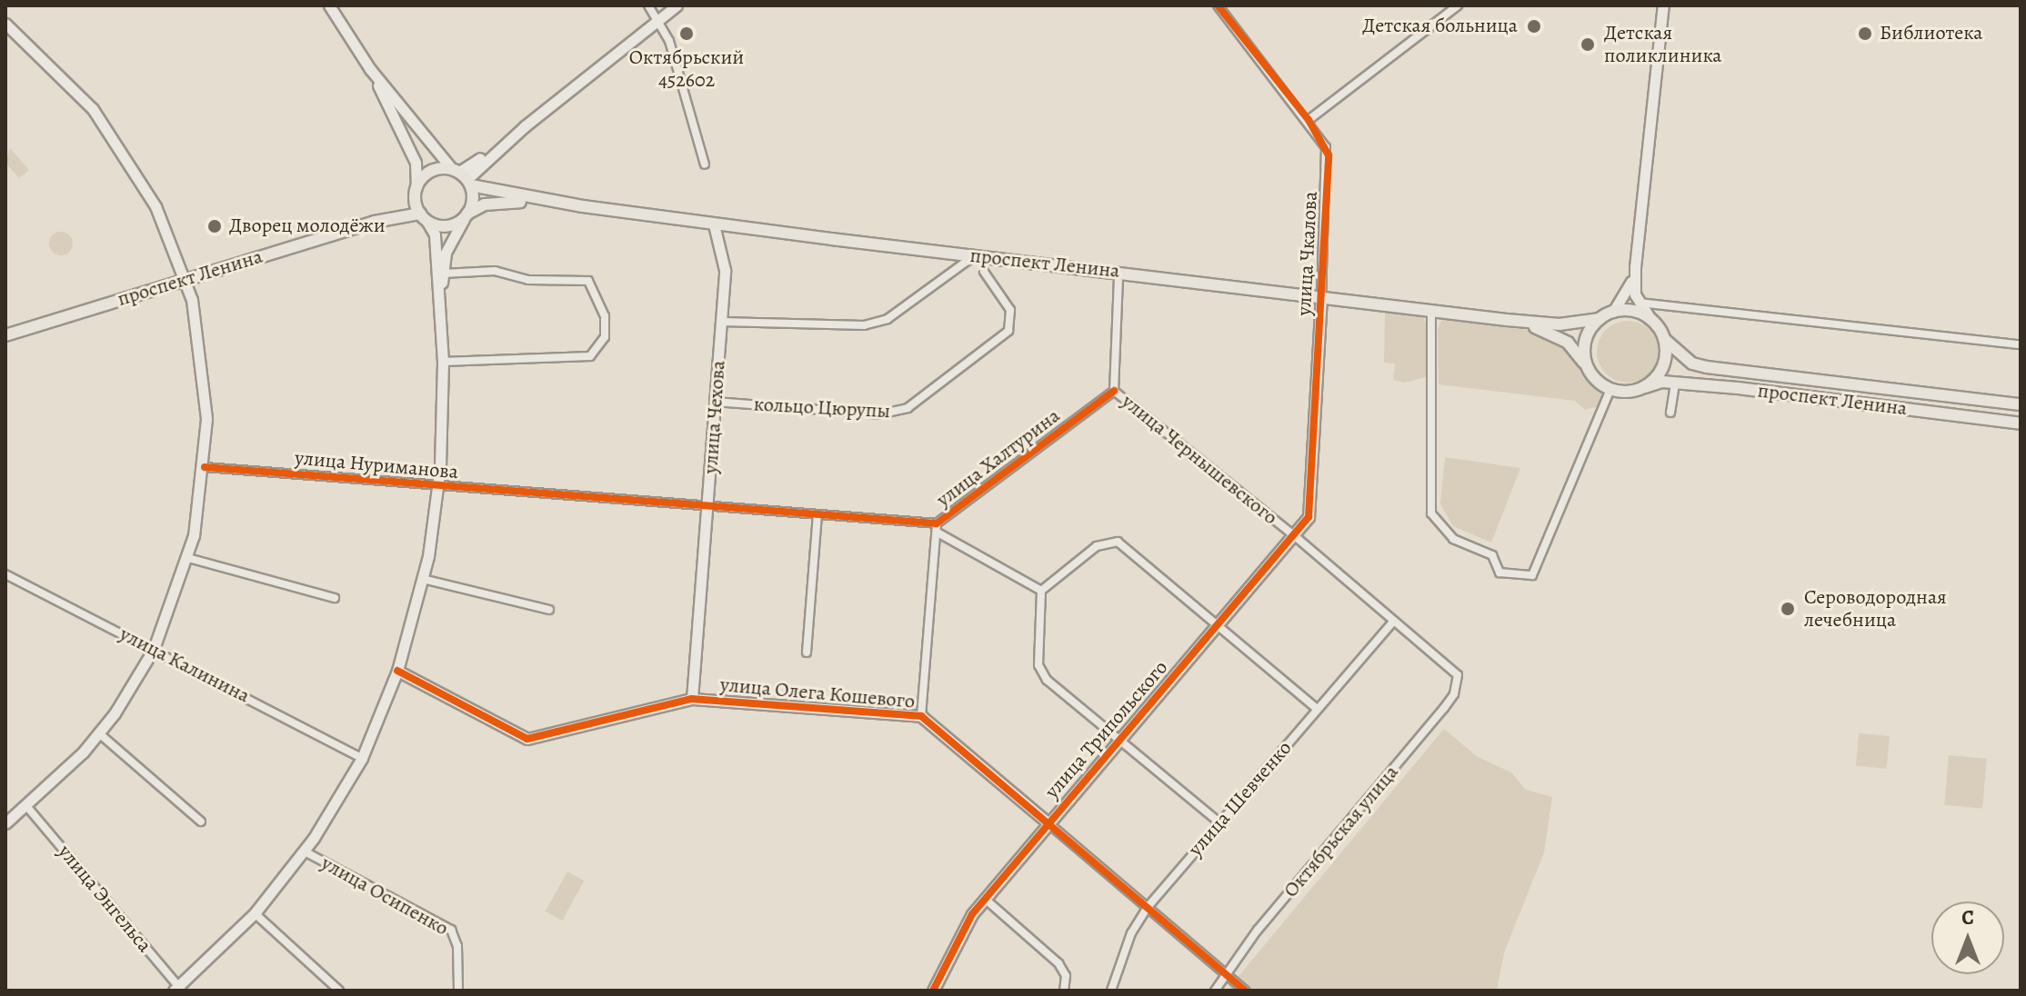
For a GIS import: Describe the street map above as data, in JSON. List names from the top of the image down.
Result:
{
  "streets": {
    "main road": ["проспект Ленина"],
    "street": [
      "улица Чкалова",
      "кольцо Цюрупы",
      "улица Чехова",
      "улица Халтурина",
      "улица Чернышевского",
      "улица Нуриманова",
      "улица Калинина",
      "улица Олега Кошевого",
      "улица Трипольского",
      "улица Шевченко",
      "Октябрьская улица",
      "улица Осипенко",
      "улица Энгельса"
    ]
  },
  "crossings": [
    ["улица Чкалова", "проспект Ленина"],
    ["улица Чкалова", "улица Чернышевского"],
    ["улица Чкалова", "улица Трипольского"],
    ["проспект Ленина", "улица Чехова"],
    ["кольцо Цюрупы", "улица Чехова"],
    ["улица Чехова", "улица Нуриманова"],
    ["улица Чехова", "улица Олега Кошевого"],
    ["улица Халтурина", "улица Чернышевского"],
    ["улица Халтурина", "улица Нуриманова"],
    ["улица Халтурина", "улица Олега Кошевого"],
    ["улица Чернышевского", "улица Трипольского"],
    ["улица Чернышевского", "улица Шевченко"],
    ["улица Чернышевского", "Октябрьская улица"],
    ["улица Олега Кошевого", "улица Трипольского"],
    ["улица Олега Кошевого", "улица Шевченко"],
    ["улица Олега Кошевого", "Октябрьская улица"]
  ],
  "places": [
    "Детская больница",
    "Октябрьский 452602",
    "Библиотека",
    "Детская поликлиника",
    "Дворец молодёжи",
    "Сероводородная лечебница"
  ],
  "north": "top"
}
